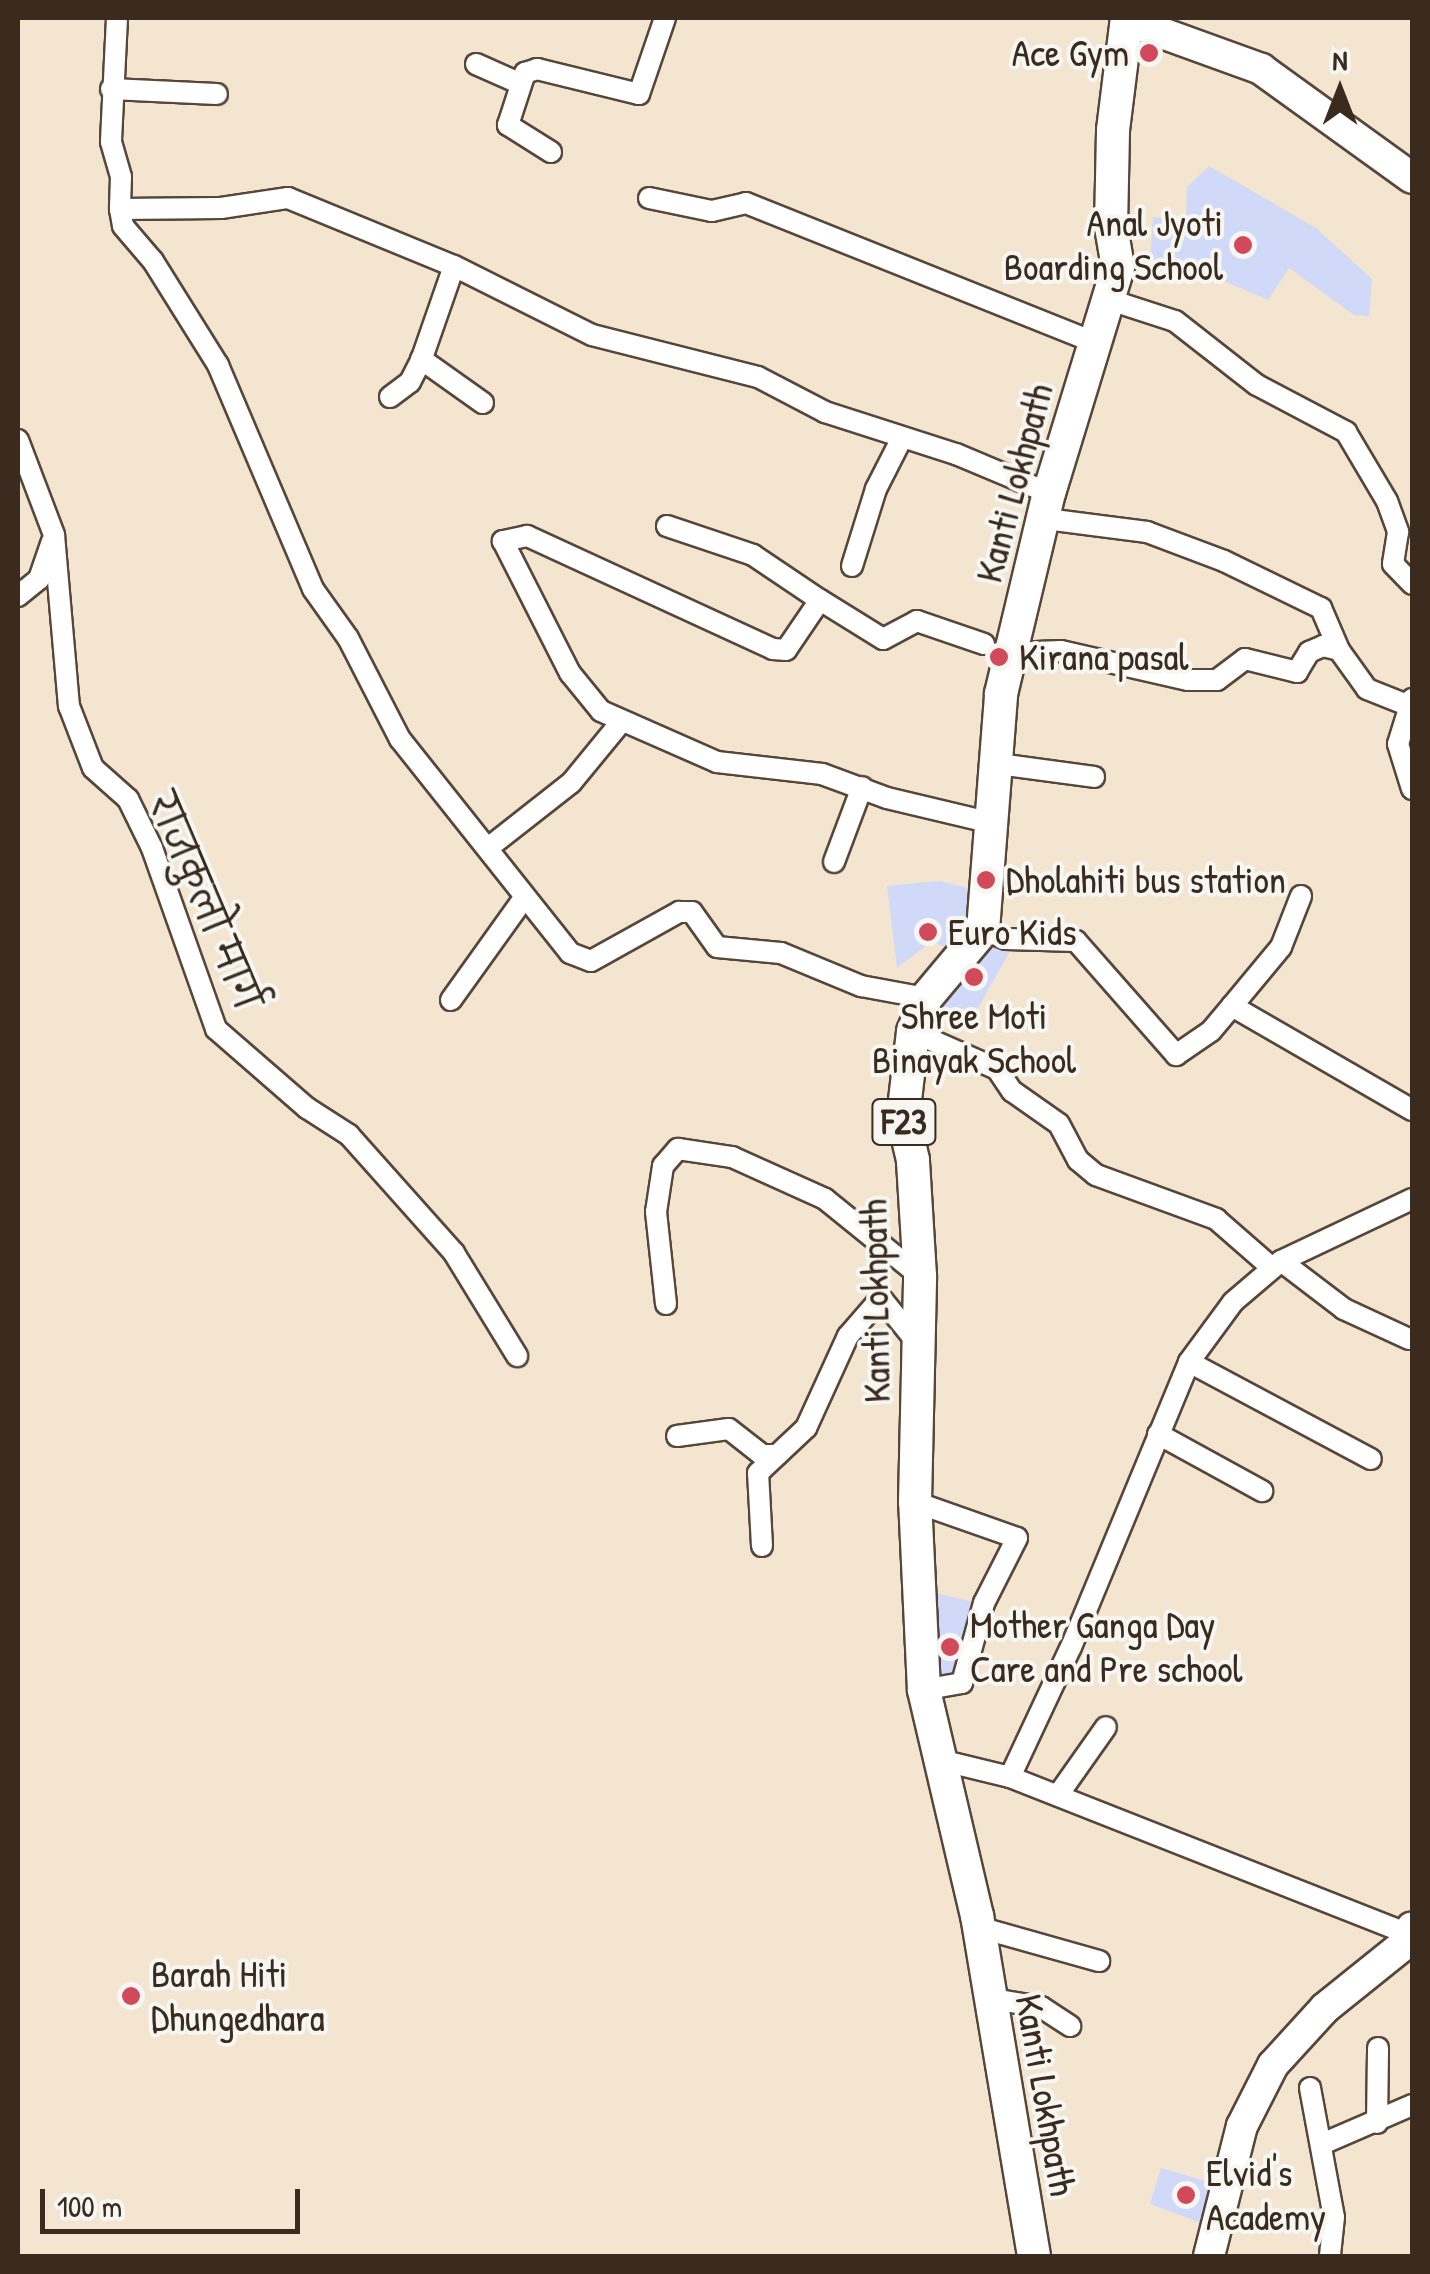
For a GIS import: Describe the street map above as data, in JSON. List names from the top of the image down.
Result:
{
  "streets": {
    "main road": ["Kanti Lokhpath", "F23"],
    "street": ["राजकुलो मार्ग"]
  },
  "places": [
    "Ace Gym",
    "Anal Jyoti Boarding School",
    "Kirana pasal",
    "Dholahiti bus station",
    "Euro Kids",
    "Shree Moti Binayak School",
    "Mother Ganga Day Care and Pre school",
    "Barah Hiti Dhungedhara",
    "Elvid's Academy"
  ],
  "scale_bar": "100 m",
  "north": "top"
}
